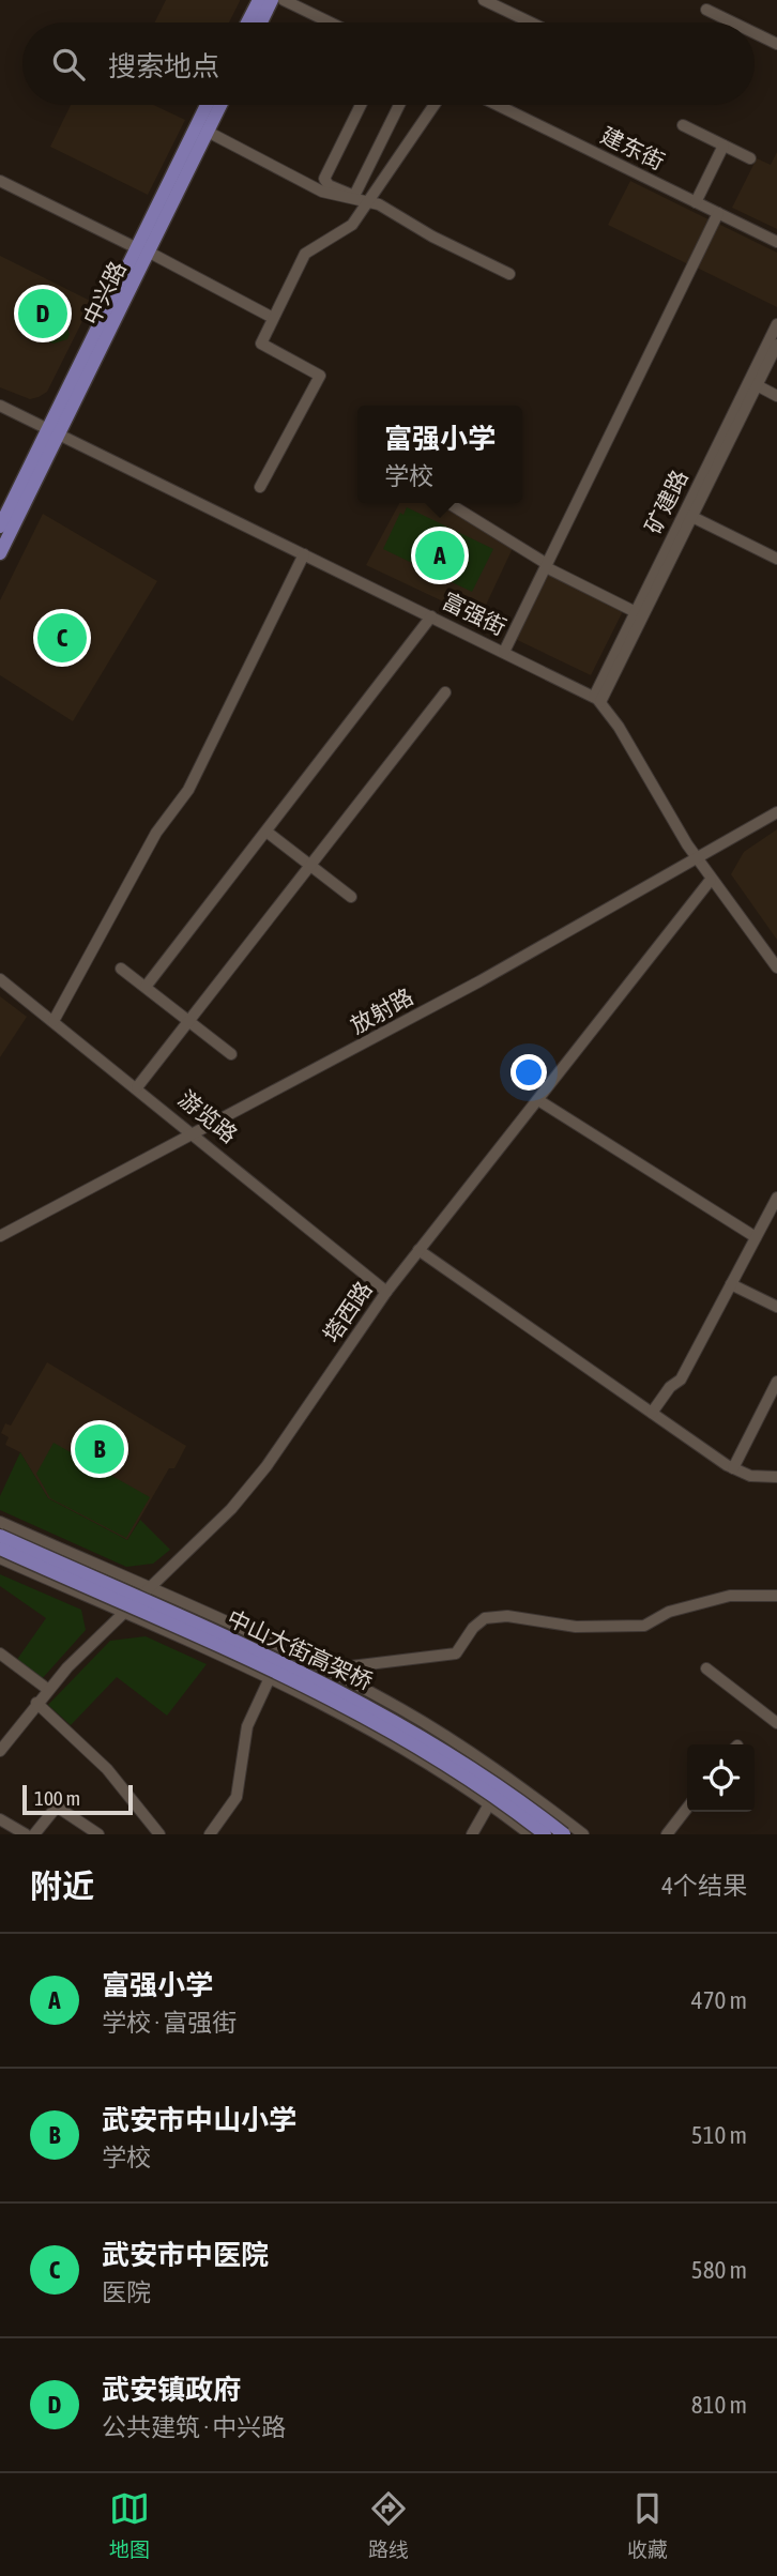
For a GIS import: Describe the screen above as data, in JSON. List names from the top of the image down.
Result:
{
  "streets": {
    "main road": ["中兴路", "中山大街高架桥"],
    "street": [
      "建东街",
      "矿建路",
      "富强街",
      "放射路",
      "游览路",
      "塔西路"
    ]
  },
  "crossings": [
    ["中兴路", "富强街"],
    ["矿建路", "富强街"],
    ["放射路", "游览路"],
    ["游览路", "塔西路"]
  ],
  "scale_bar": "100 m",
  "page": {
    "search": "搜索地点",
    "pins": [
      "D",
      "A",
      "C",
      "B"
    ],
    "popup": ["富强小学", "学校"],
    "scale": "100 m",
    "heading": ["附近", "4个结果"],
    "list": [
      {
        "mark": "A",
        "name": "富强小学",
        "note": "学校 · 富强街",
        "value": "470 m"
      },
      {
        "mark": "B",
        "name": "武安市中山小学",
        "note": "学校",
        "value": "510 m"
      },
      {
        "mark": "C",
        "name": "武安市中医院",
        "note": "医院",
        "value": "580 m"
      },
      {
        "mark": "D",
        "name": "武安镇政府",
        "note": "公共建筑 · 中兴路",
        "value": "810 m"
      }
    ],
    "nav": ["地图", "路线", "收藏"]
  }
}
